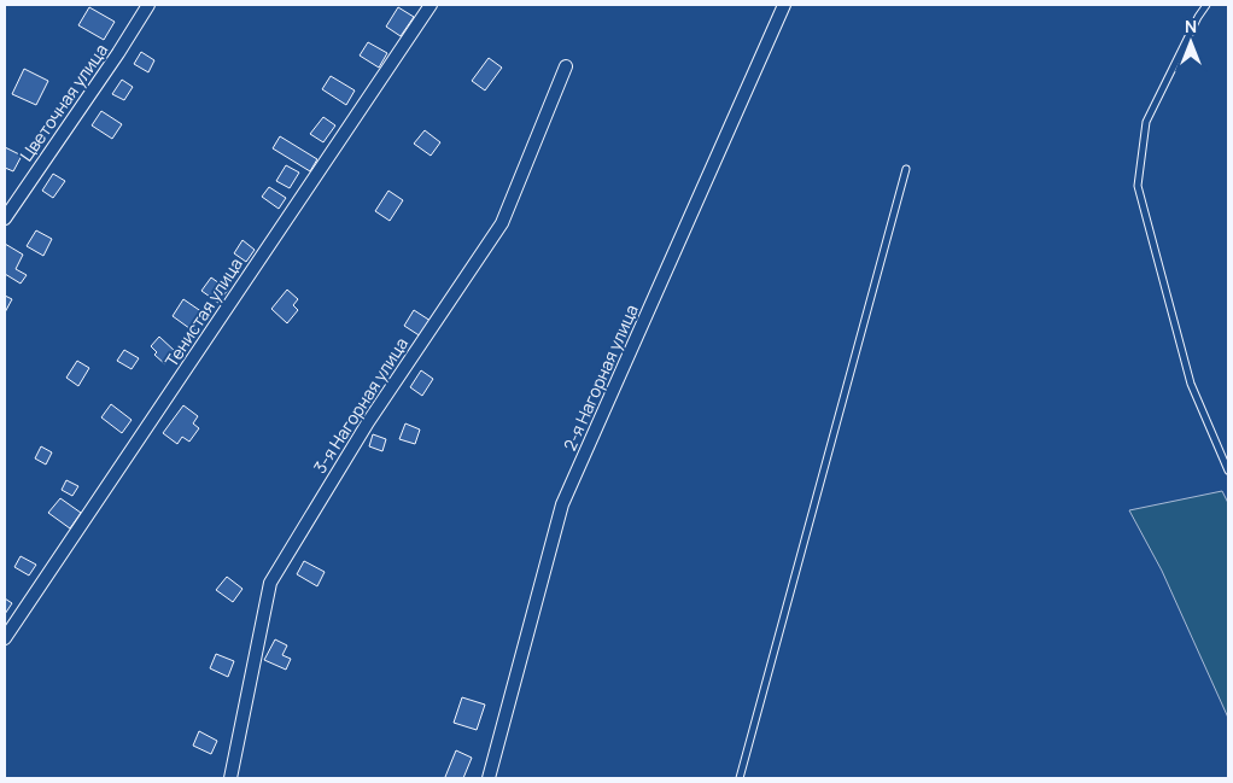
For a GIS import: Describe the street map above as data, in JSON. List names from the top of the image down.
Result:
{
  "streets": {
    "street": [
      "Цветочная улица",
      "Тенистая улица",
      "2-я Нагорная улица",
      "3-я Нагорная улица"
    ]
  },
  "north": "top"
}
